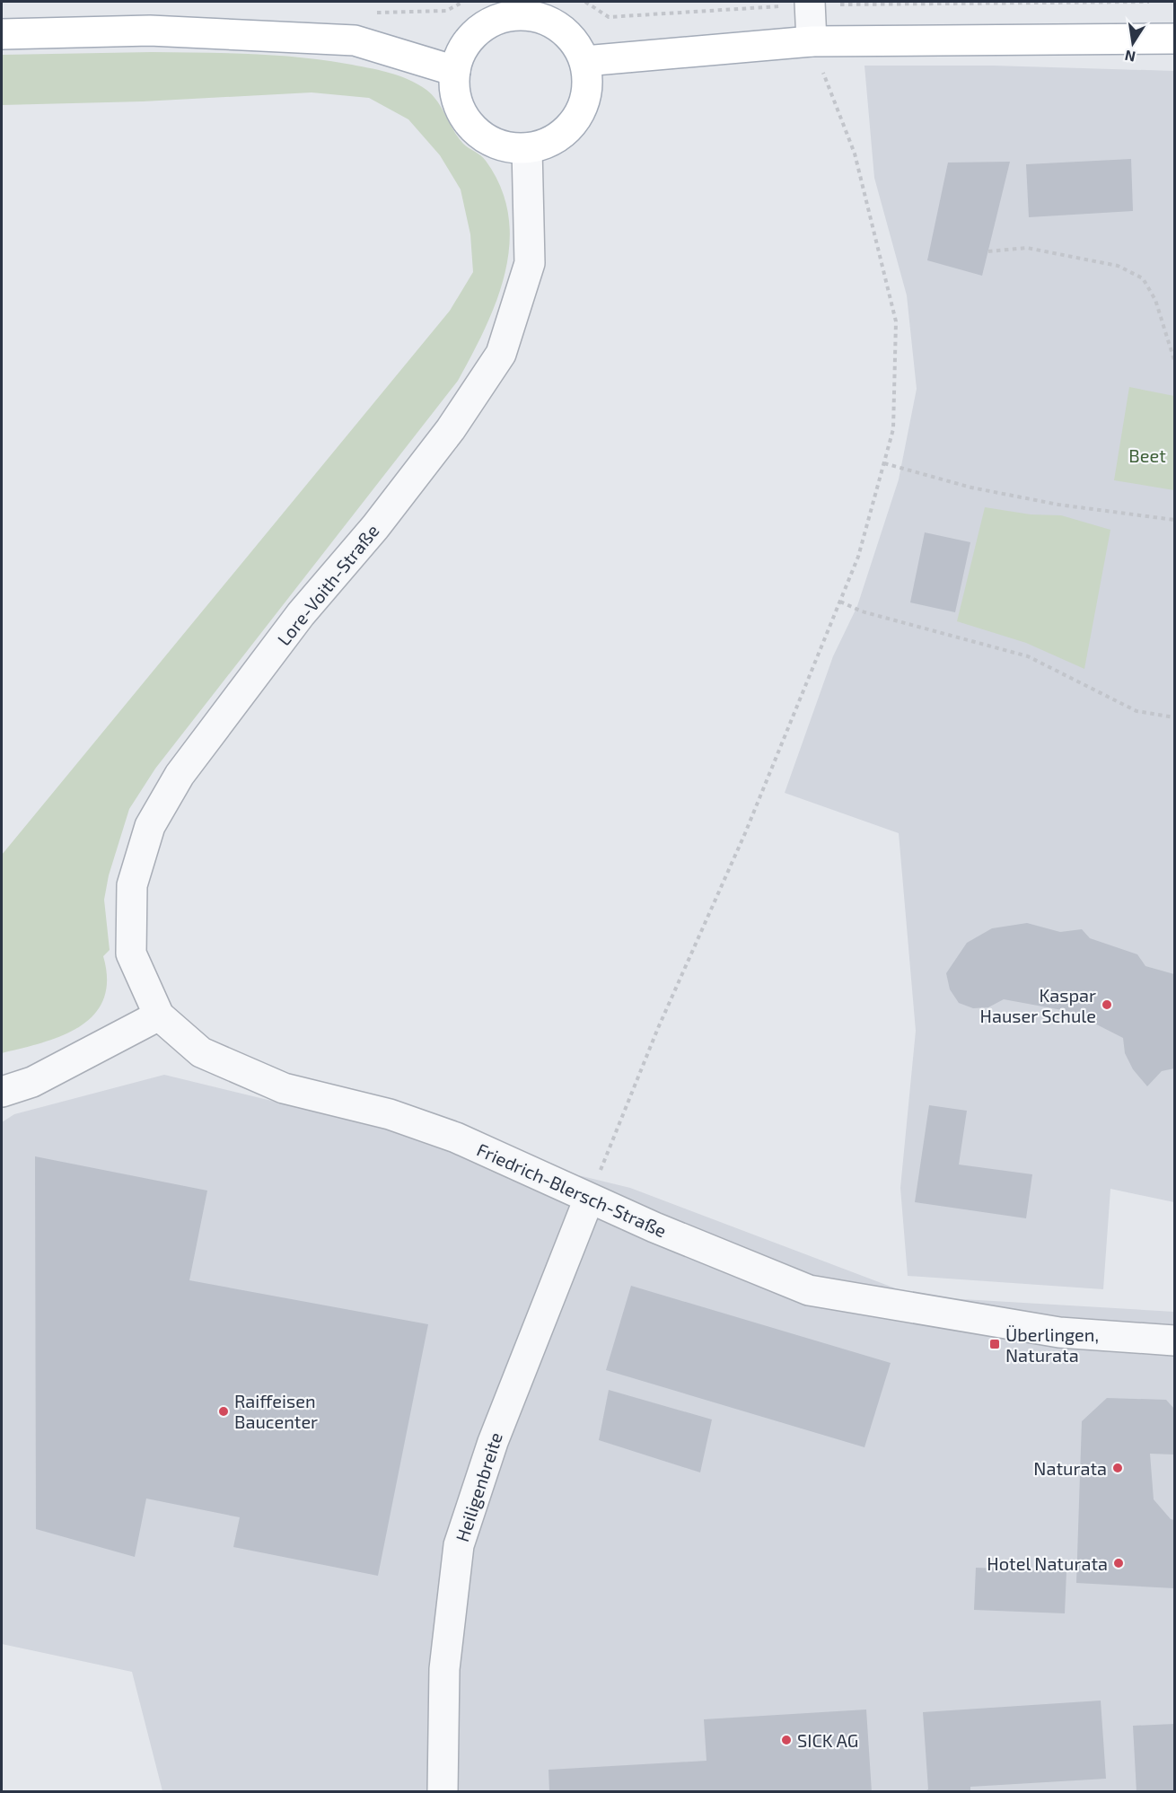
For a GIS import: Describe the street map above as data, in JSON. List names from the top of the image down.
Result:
{
  "streets": {
    "street": ["Lore-Voith-Straße", "Friedrich-Blersch-Straße", "Heiligenbreite"]
  },
  "crossings": [
    ["Lore-Voith-Straße", "Friedrich-Blersch-Straße"],
    ["Friedrich-Blersch-Straße", "Heiligenbreite"]
  ],
  "parks": ["Beet"],
  "places": {
    "other": [
      "Kaspar Hauser Schule",
      "Raiffeisen Baucenter",
      "Naturata",
      "Hotel Naturata",
      "SICK AG"
    ],
    "transit": ["Überlingen, Naturata"]
  },
  "north": "bottom"
}
